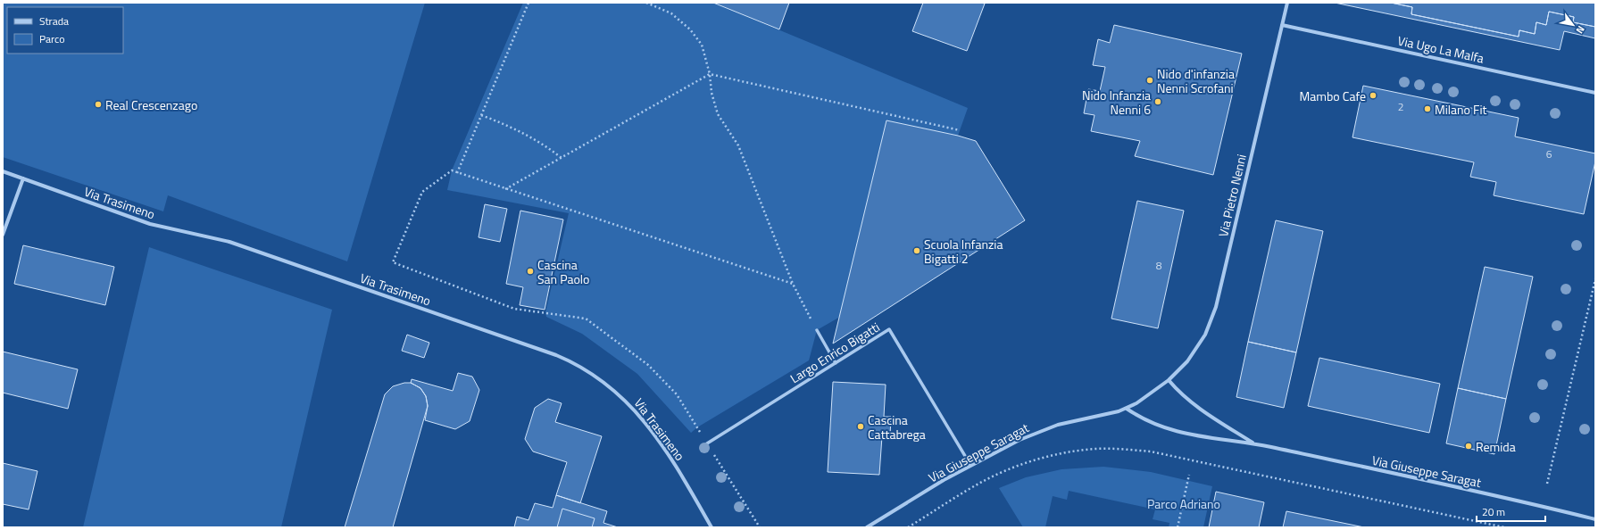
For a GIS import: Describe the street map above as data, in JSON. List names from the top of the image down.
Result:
{
  "streets": {
    "street": [
      "Via Ugo La Malfa",
      "Via Pietro Nenni",
      "Via Trasimeno",
      "Largo Enrico Bigatti",
      "Via Giuseppe Saragat"
    ]
  },
  "crossings": [
    ["Via Ugo La Malfa", "Via Pietro Nenni"],
    ["Via Pietro Nenni", "Via Giuseppe Saragat"],
    ["Largo Enrico Bigatti", "Via Giuseppe Saragat"]
  ],
  "parks": ["Parco Adriano"],
  "places": [
    "Nido d'infanzia Nenni Scrofani",
    "Mambo Cafe",
    "Nido Infanzia Nenni 6",
    "Real Crescenzago",
    "Milano Fit",
    "Scuola Infanzia Bigatti 2",
    "Cascina San Paolo",
    "Cascina Cattabrega",
    "Remida"
  ],
  "house_numbers": ["2", "6", "8"],
  "legend": ["Strada", "Parco"],
  "scale_bar": "20 m",
  "north": "bottom right"
}
